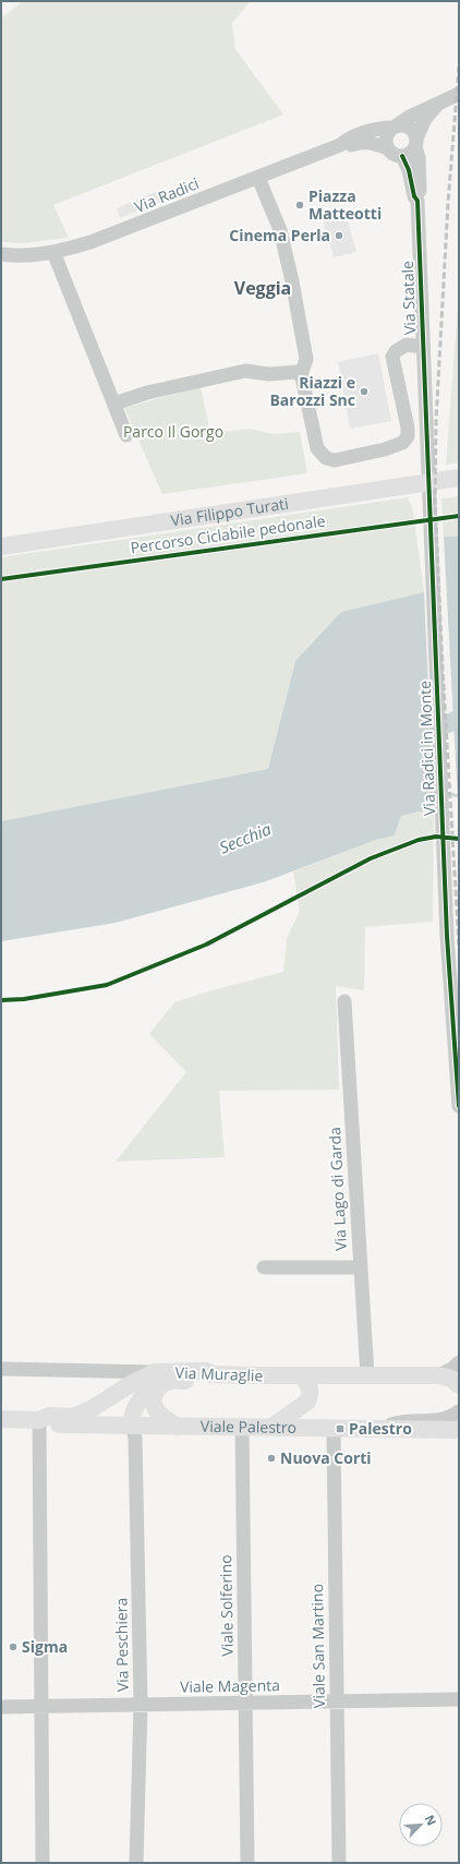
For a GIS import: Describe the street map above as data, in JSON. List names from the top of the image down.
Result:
{
  "streets": {
    "main road": ["Via Filippo Turati", "Via Muraglie", "Viale Palestro"],
    "street": [
      "Via Radici",
      "Via Statale",
      "Via Radici in Monte",
      "Via Lago di Garda",
      "Viale Solferino",
      "Via Peschiera",
      "Viale San Martino",
      "Viale Magenta"
    ],
    "cycle path": ["Percorso Ciclabile pedonale"]
  },
  "crossings": [
    ["Via Statale", "Via Radici in Monte"],
    ["Via Lago di Garda", "Via Muraglie"],
    ["Via Muraglie", "Viale Palestro"],
    ["Viale Palestro", "Viale Solferino"],
    ["Viale Palestro", "Via Peschiera"],
    ["Viale Palestro", "Viale San Martino"],
    ["Viale Solferino", "Viale Magenta"],
    ["Via Peschiera", "Viale Magenta"],
    ["Viale San Martino", "Viale Magenta"]
  ],
  "districts": ["Veggia"],
  "water": ["Secchia"],
  "parks": ["Parco Il Gorgo"],
  "places": {
    "other": [
      "Piazza Matteotti",
      "Cinema Perla",
      "Riazzi e Barozzi Snc",
      "Nuova Corti",
      "Sigma"
    ],
    "transit": ["Palestro"]
  },
  "north": "top right"
}
